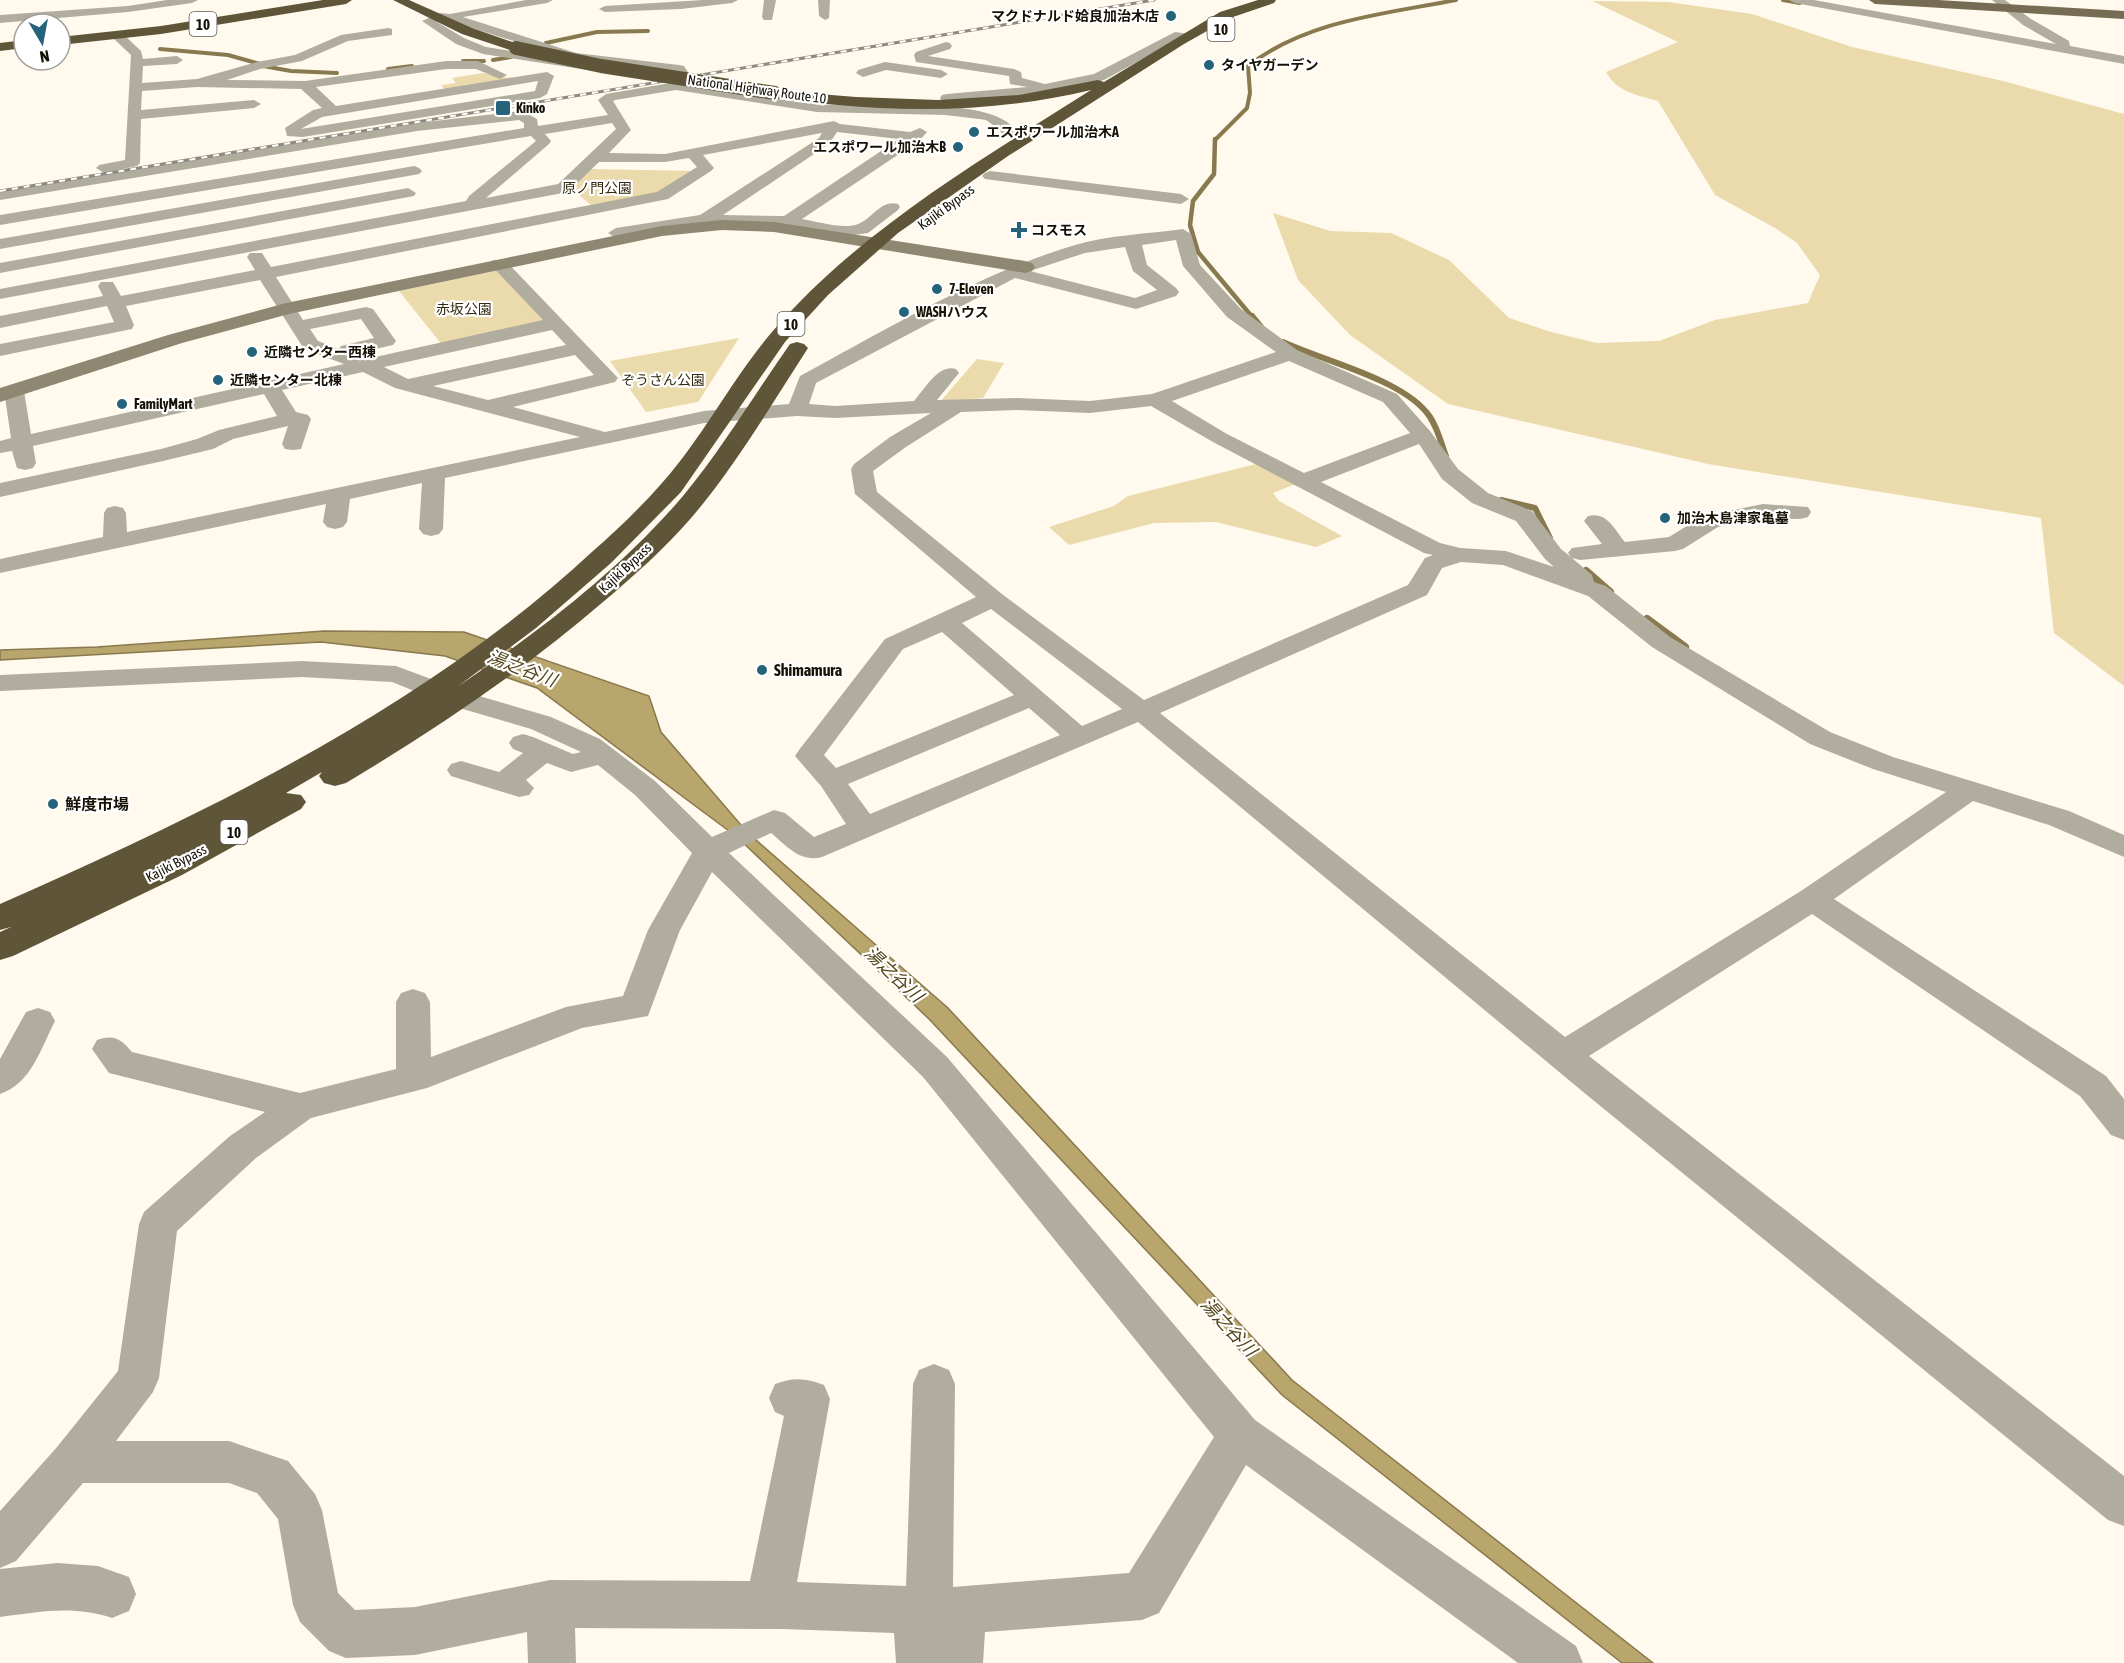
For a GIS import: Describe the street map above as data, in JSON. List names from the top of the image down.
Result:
{
  "streets": {
    "highway": ["10", "National Highway Route 10", "Kajiki Bypass"]
  },
  "crossings": [
    ["10", "National Highway Route 10"],
    ["10", "Kajiki Bypass"],
    ["National Highway Route 10", "Kajiki Bypass"]
  ],
  "water": ["湯之谷川"],
  "parks": ["原ノ門公園", "赤坂公園", "ぞうさん公園"],
  "places": {
    "other": [
      "マクドナルド姶良加治木店",
      "タイヤガーデン",
      "エスポワール加治木A",
      "エスポワール加治木B",
      "7-Eleven",
      "WASHハウス",
      "近隣センター西棟",
      "近隣センター北棟",
      "FamilyMart",
      "加治木島津家亀墓",
      "Shimamura",
      "鮮度市場"
    ],
    "transit": ["Kinko"],
    "health": ["コスモス"]
  },
  "north": "bottom"
}
